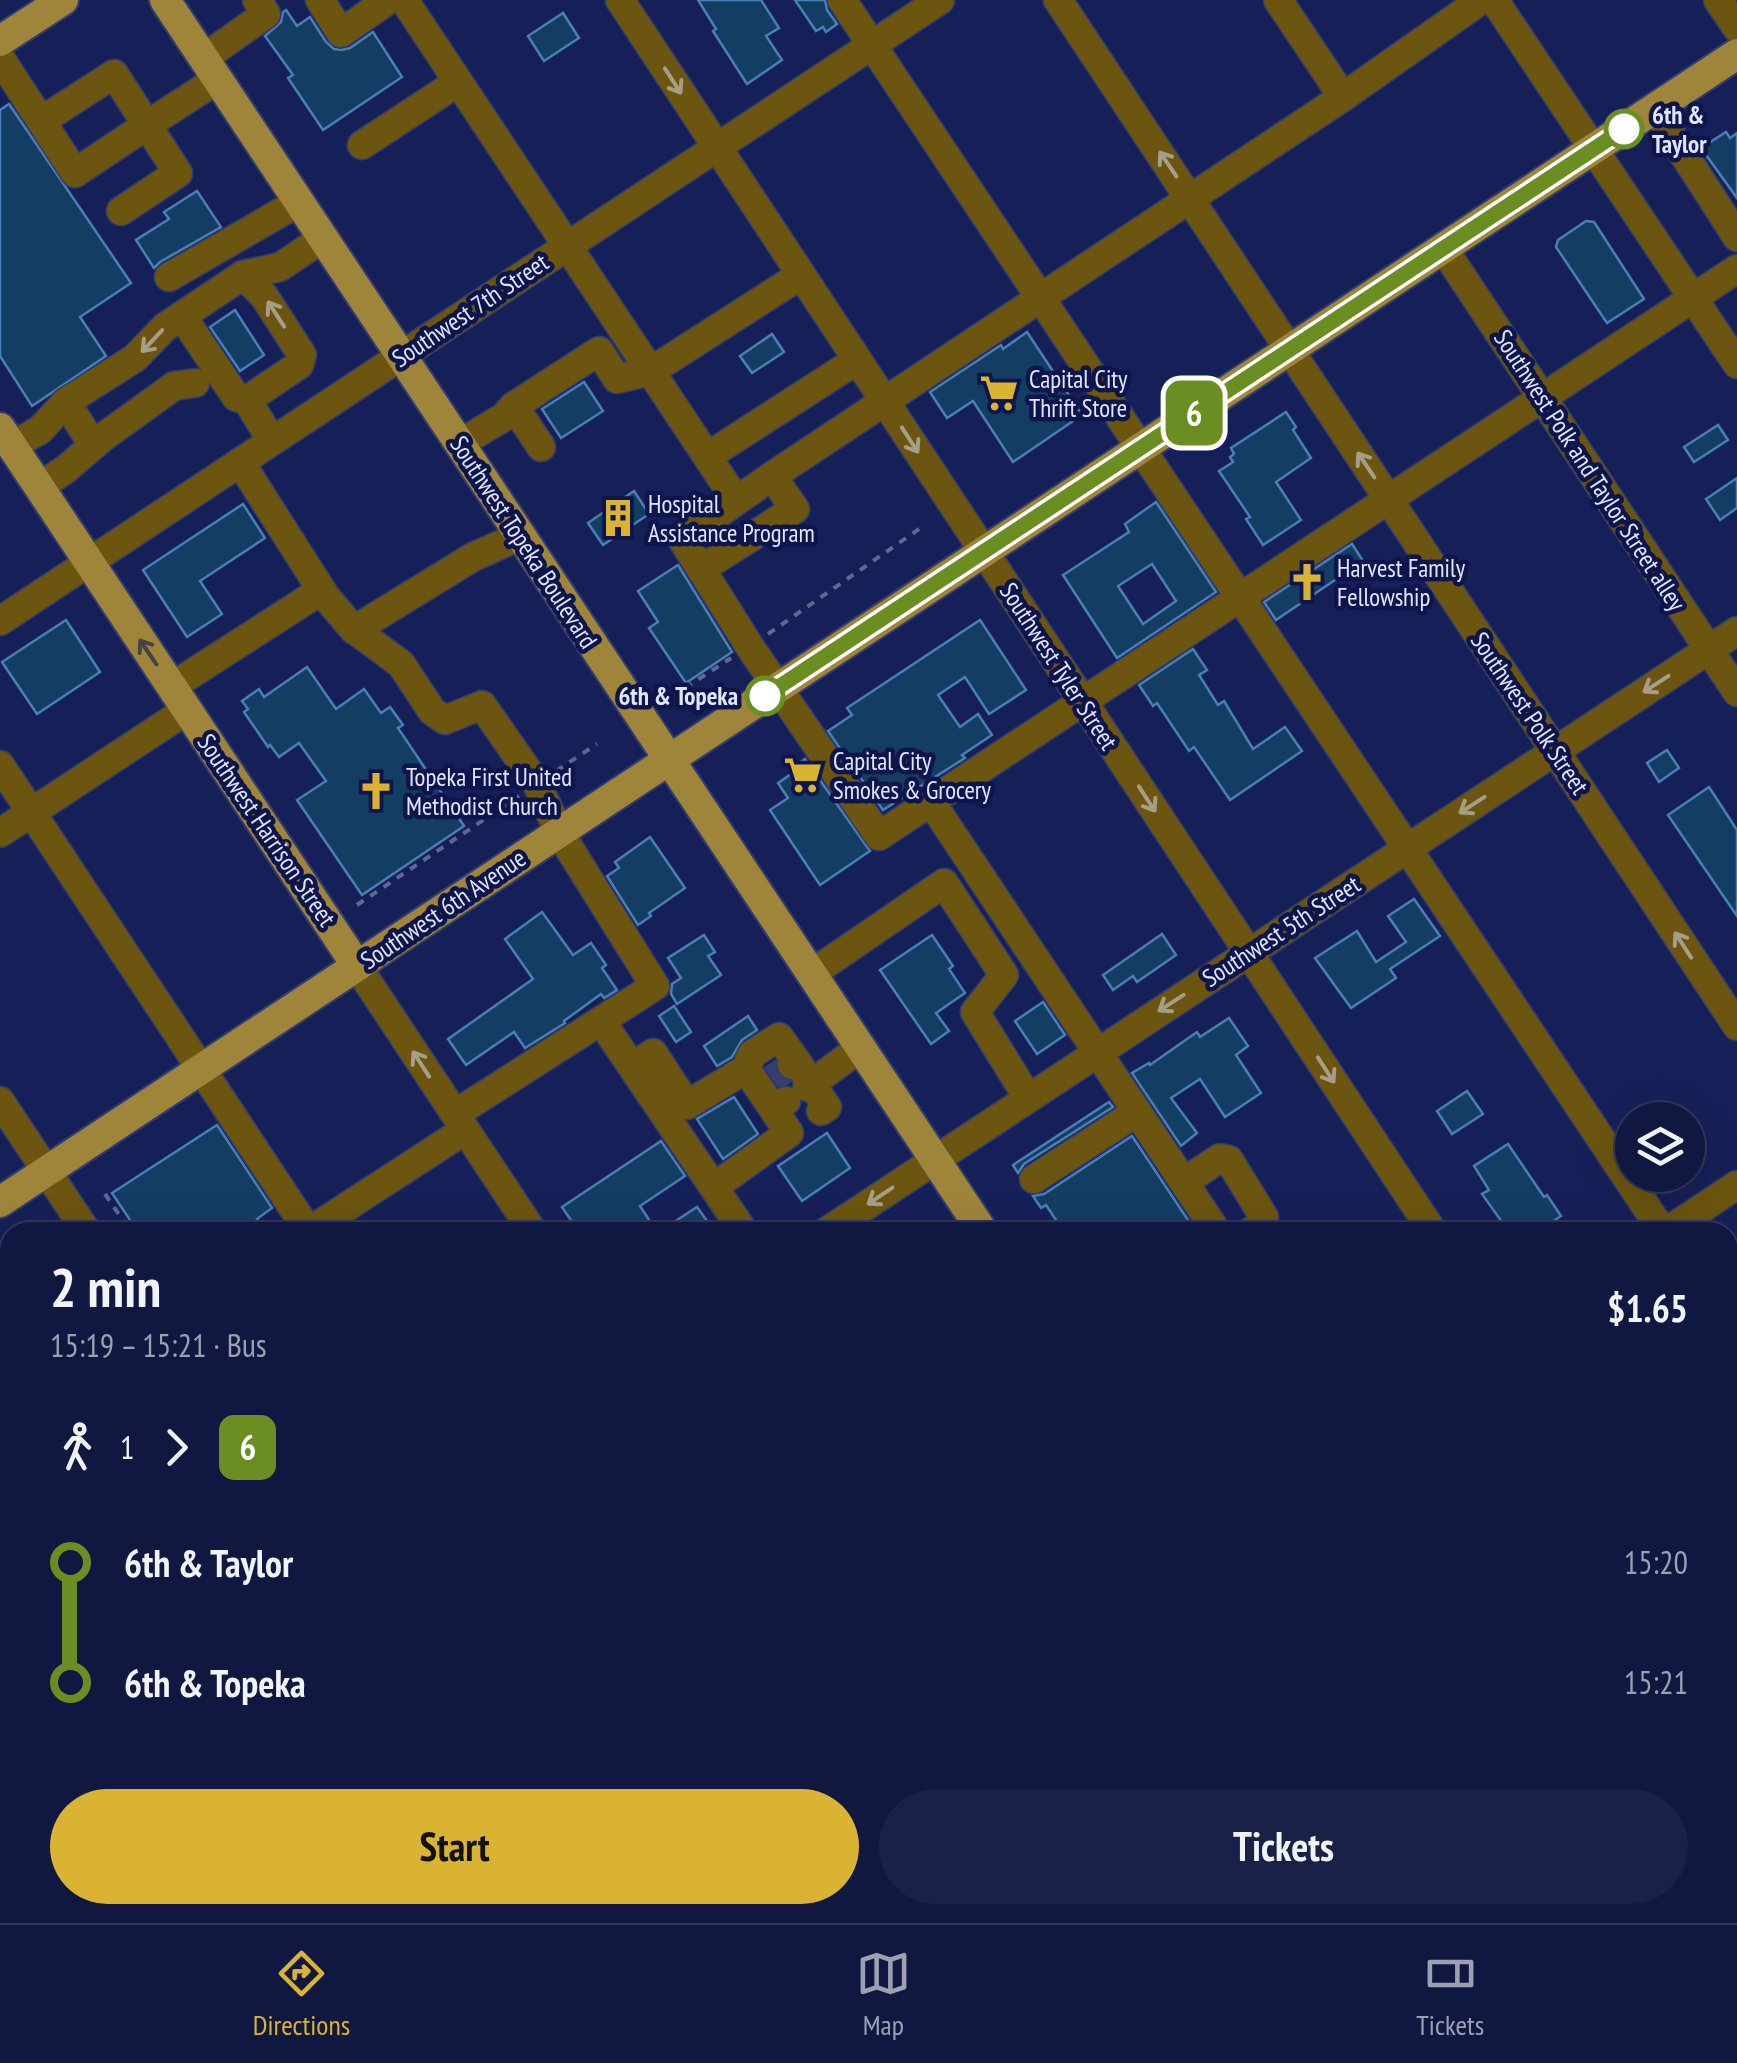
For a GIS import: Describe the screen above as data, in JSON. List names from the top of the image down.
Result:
{
  "streets": {
    "main road": ["Southwest Topeka Boulevard", "Southwest Harrison Street", "Southwest 6th Avenue"],
    "street": [
      "Southwest 7th Street",
      "Southwest Polk and Taylor Street alley",
      "Southwest Tyler Street",
      "Southwest Polk Street",
      "Southwest 5th Street"
    ]
  },
  "crossings": [
    ["Southwest 7th Street", "Southwest Topeka Boulevard"],
    ["Southwest 7th Street", "Southwest Tyler Street"],
    ["Southwest 7th Street", "Southwest Harrison Street"],
    ["Southwest Polk and Taylor Street alley", "Southwest 6th Avenue"],
    ["Southwest Polk and Taylor Street alley", "Southwest 5th Street"],
    ["Southwest Topeka Boulevard", "Southwest 6th Avenue"],
    ["Southwest Topeka Boulevard", "Southwest 5th Street"],
    ["Southwest Tyler Street", "Southwest 6th Avenue"],
    ["Southwest Tyler Street", "Southwest 5th Street"],
    ["Southwest Polk Street", "Southwest 6th Avenue"],
    ["Southwest Polk Street", "Southwest 5th Street"],
    ["Southwest Harrison Street", "Southwest 6th Avenue"]
  ],
  "one_way": ["Southwest Harrison Street", "Southwest 5th Street"],
  "places": {
    "other": ["6th & Taylor", "6th & Topeka"],
    "supermarket": ["Capital City Thrift Store", "Capital City Smokes & Grocery"],
    "building": ["Hospital Assistance Program"],
    "church": ["Harvest Family Fellowship", "Topeka First United Methodist Church"]
  },
  "lines": ["bus line 6"],
  "page": {
    "on_map": "6",
    "heading": ["2 min", "15:19 – 15:21 · Bus", "$1.65"],
    "legs": ["1", "6"],
    "list": [
      {
        "name": "6th & Taylor",
        "value": "15:20"
      },
      {
        "name": "6th & Topeka",
        "value": "15:21"
      }
    ],
    "buttons": ["Start", "Tickets"],
    "tabs": ["Directions", "Map", "Tickets"]
  }
}
